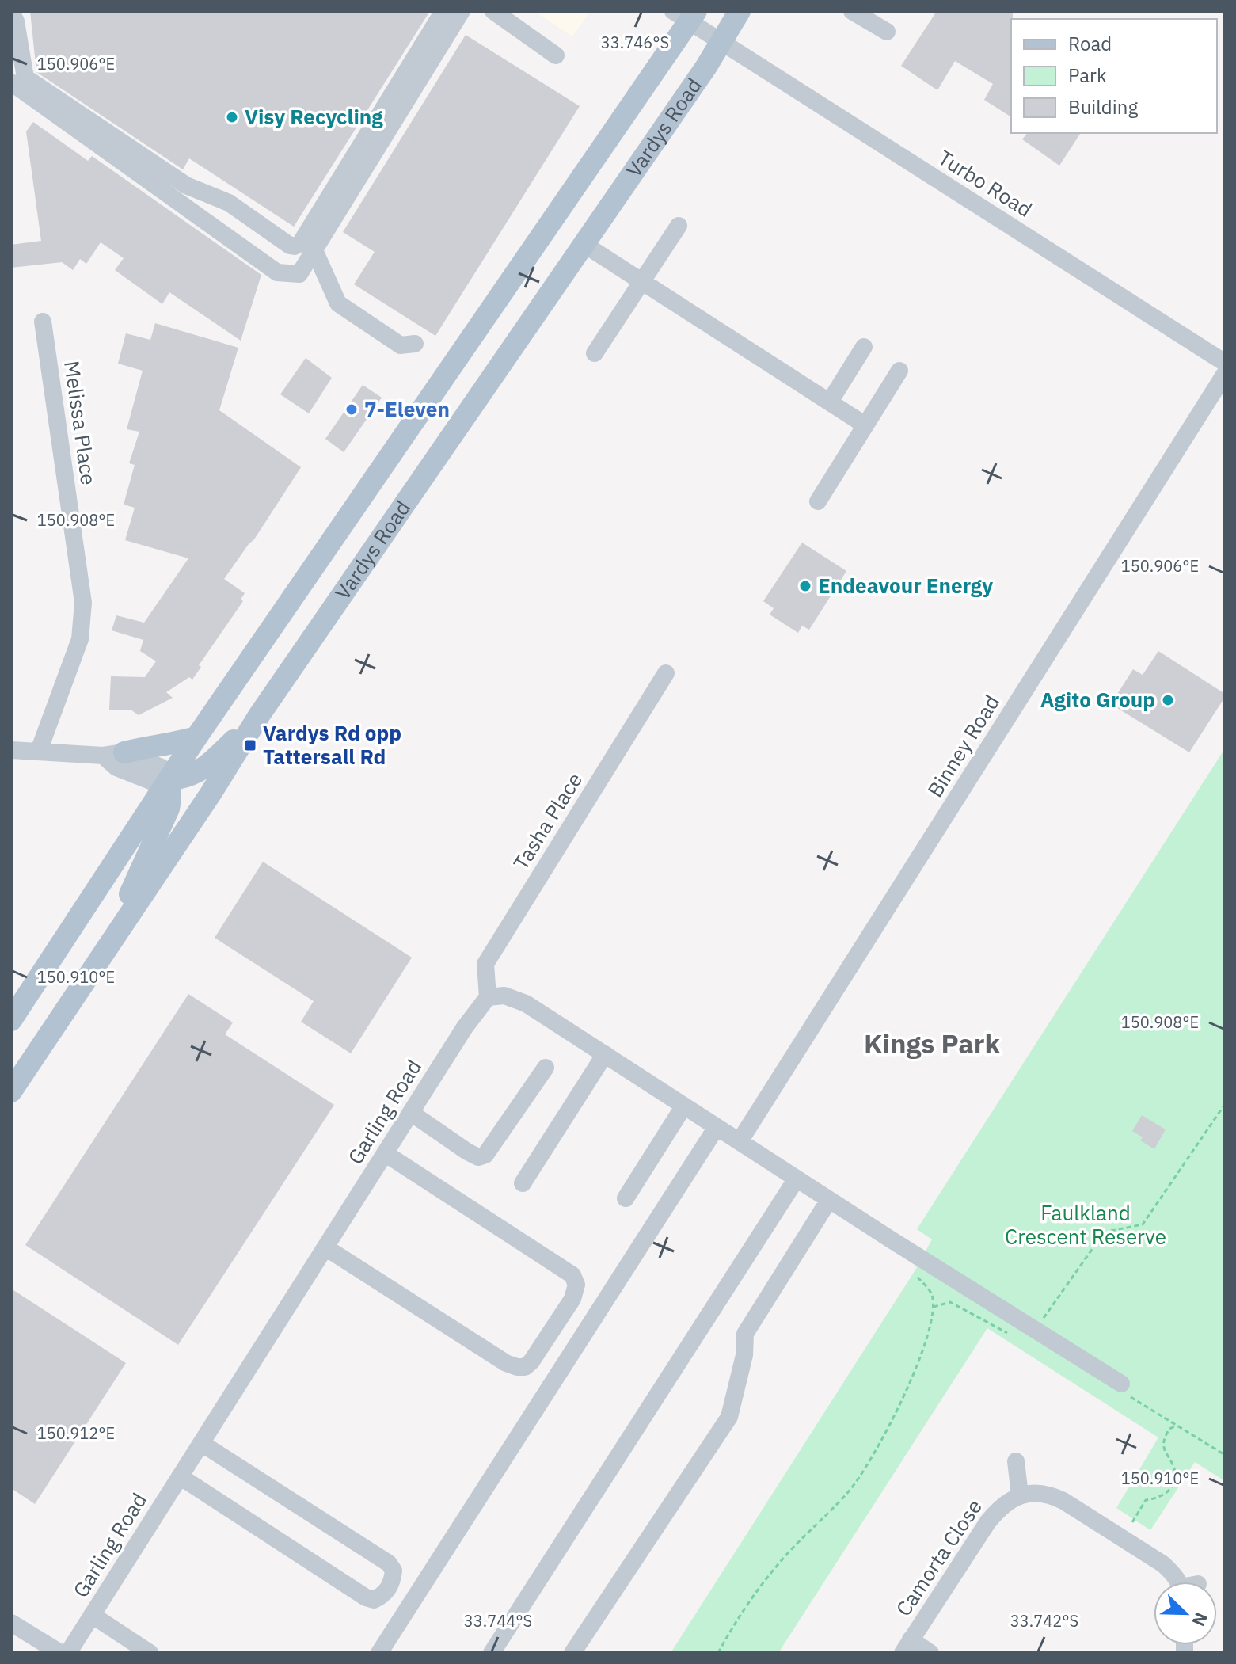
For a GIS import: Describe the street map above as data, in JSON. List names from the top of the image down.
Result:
{
  "streets": {
    "main road": ["Vardys Road"],
    "street": [
      "Turbo Road",
      "Melissa Place",
      "Binney Road",
      "Tasha Place",
      "Garling Road",
      "Camorta Close"
    ]
  },
  "crossings": [
    ["Vardys Road", "Turbo Road"],
    ["Tasha Place", "Garling Road"]
  ],
  "districts": ["Kings Park"],
  "parks": ["Faulkland Crescent Reserve"],
  "places": {
    "other": [
      "Visy Recycling",
      "7-Eleven",
      "Endeavour Energy",
      "Agito Group"
    ],
    "transit": ["Vardys Rd opp Tattersall Rd"]
  },
  "legend": ["Road", "Park", "Building"],
  "north": "bottom right",
  "coordinates": [
    "33.746°S",
    "150.906°E",
    "150.908°E",
    "150.910°E",
    "150.912°E",
    "33.744°S",
    "33.742°S"
  ]
}
